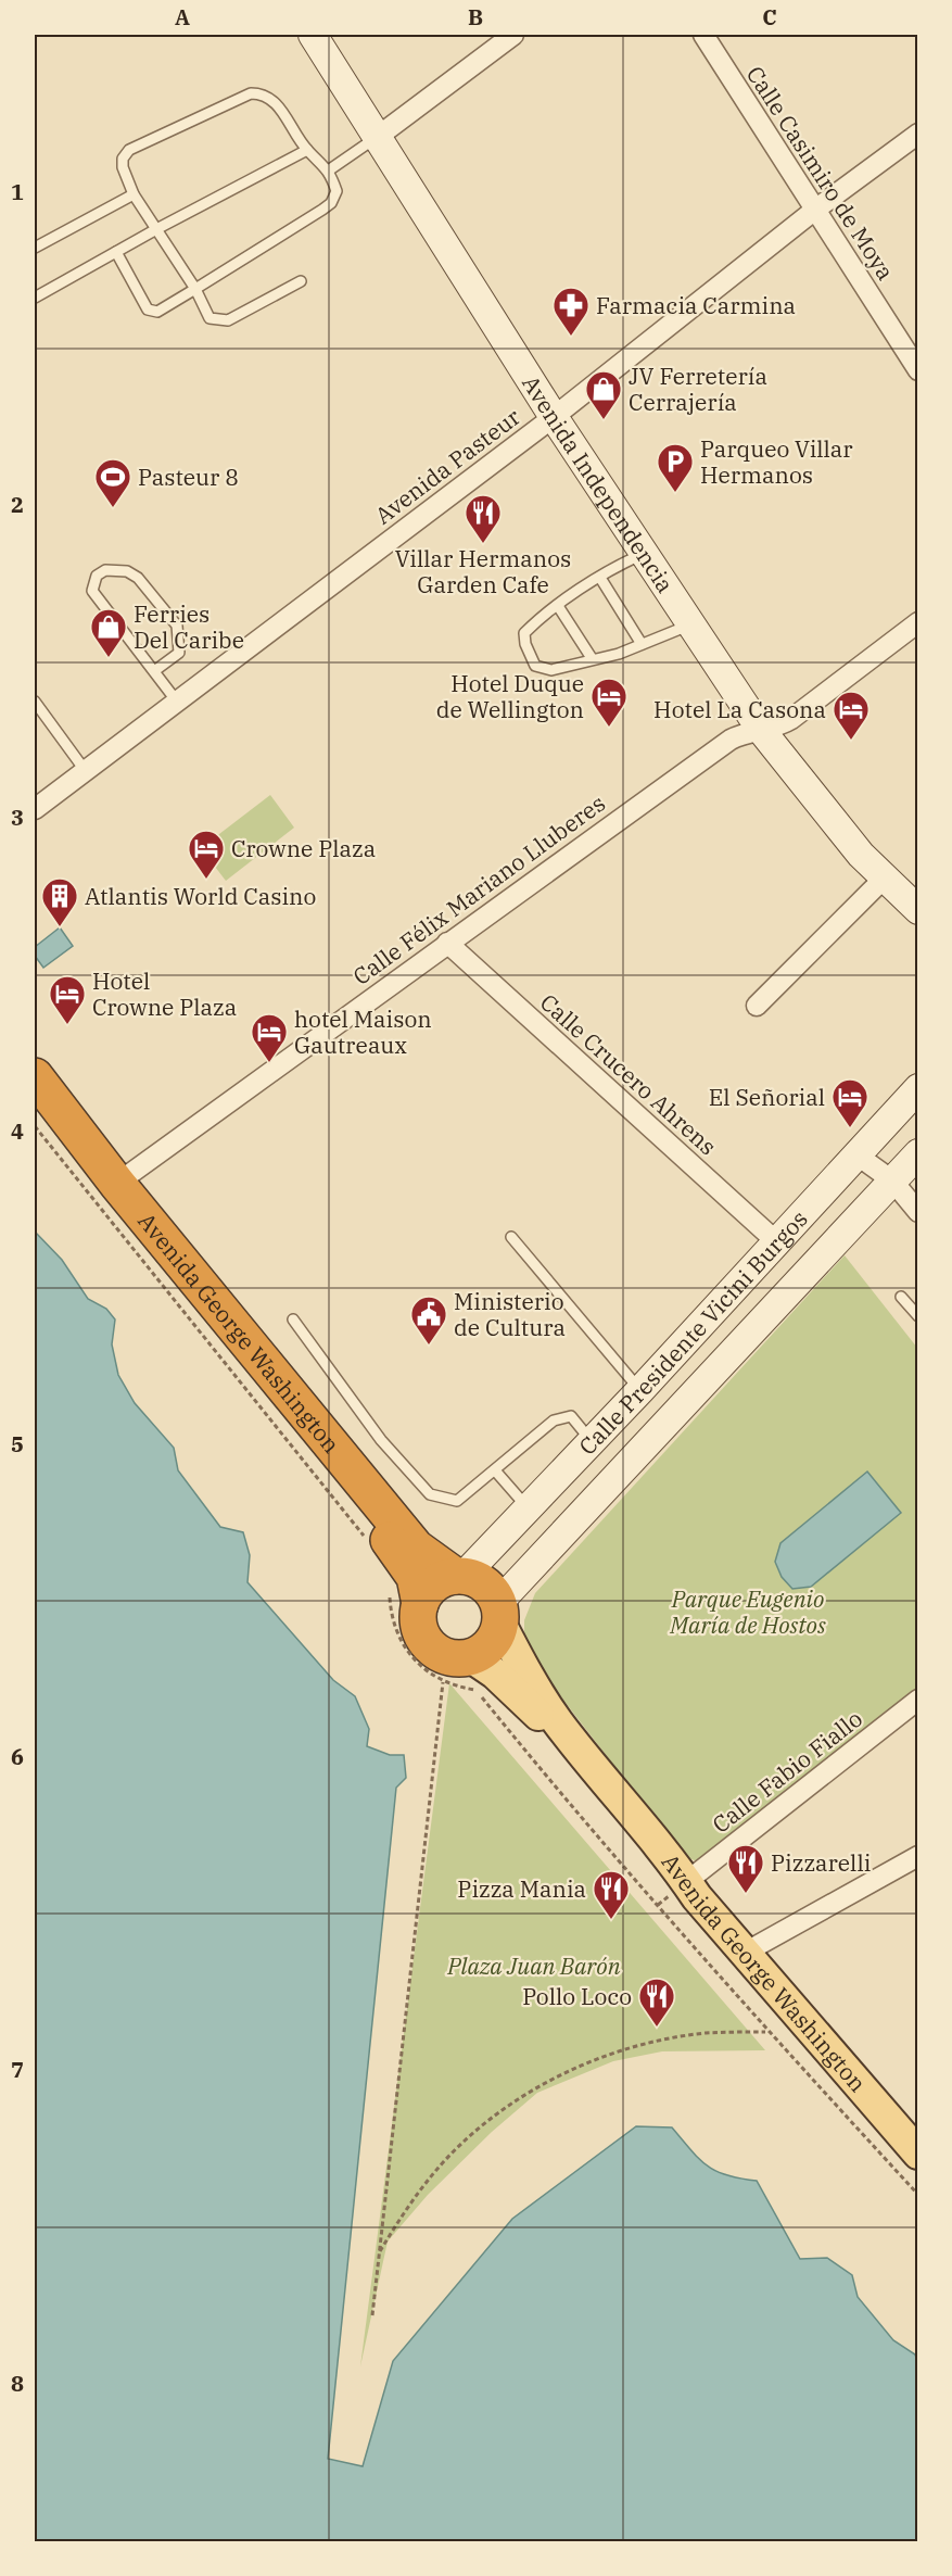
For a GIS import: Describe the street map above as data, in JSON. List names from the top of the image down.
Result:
{
  "streets": {
    "highway": ["Avenida George Washington"],
    "street": [
      "Calle Casimiro de Moya",
      "Avenida Pasteur",
      "Avenida Independencia",
      "Calle Félix Mariano Lluberes",
      "Calle Crucero Ahrens",
      "Calle Presidente Vicini Burgos",
      "Calle Fabio Fiallo"
    ]
  },
  "crossings": [
    ["Calle Casimiro de Moya", "Avenida Pasteur"],
    ["Avenida Pasteur", "Avenida Independencia"],
    ["Avenida Independencia", "Calle Félix Mariano Lluberes"],
    ["Calle Félix Mariano Lluberes", "Calle Crucero Ahrens"],
    ["Calle Félix Mariano Lluberes", "Avenida George Washington"],
    ["Calle Crucero Ahrens", "Calle Presidente Vicini Burgos"],
    ["Avenida George Washington", "Calle Presidente Vicini Burgos"],
    ["Avenida George Washington", "Calle Fabio Fiallo"]
  ],
  "parks": ["Parque Eugenio María de Hostos", "Plaza Juan Barón"],
  "places": {
    "pharmacy": ["Farmacia Carmina"],
    "shop": ["JV Ferretería Cerrajería", "Ferries Del Caribe"],
    "parking": ["Parqueo Villar Hermanos"],
    "sports": ["Pasteur 8"],
    "restaurant": [
      "Villar Hermanos Garden Cafe",
      "Pizzarelli",
      "Pizza Mania",
      "Pollo Loco"
    ],
    "hotel": [
      "Hotel Duque de Wellington",
      "Hotel La Casona",
      "Crowne Plaza",
      "Hotel Crowne Plaza",
      "hotel Maison Gautreaux",
      "El Señorial"
    ],
    "building": ["Atlantis World Casino"],
    "public building": ["Ministerio de Cultura"]
  },
  "grid": {
    "columns": ["A", "B", "C"],
    "rows": [
      "1",
      "2",
      "3",
      "4",
      "5",
      "6",
      "7",
      "8"
    ]
  }
}
